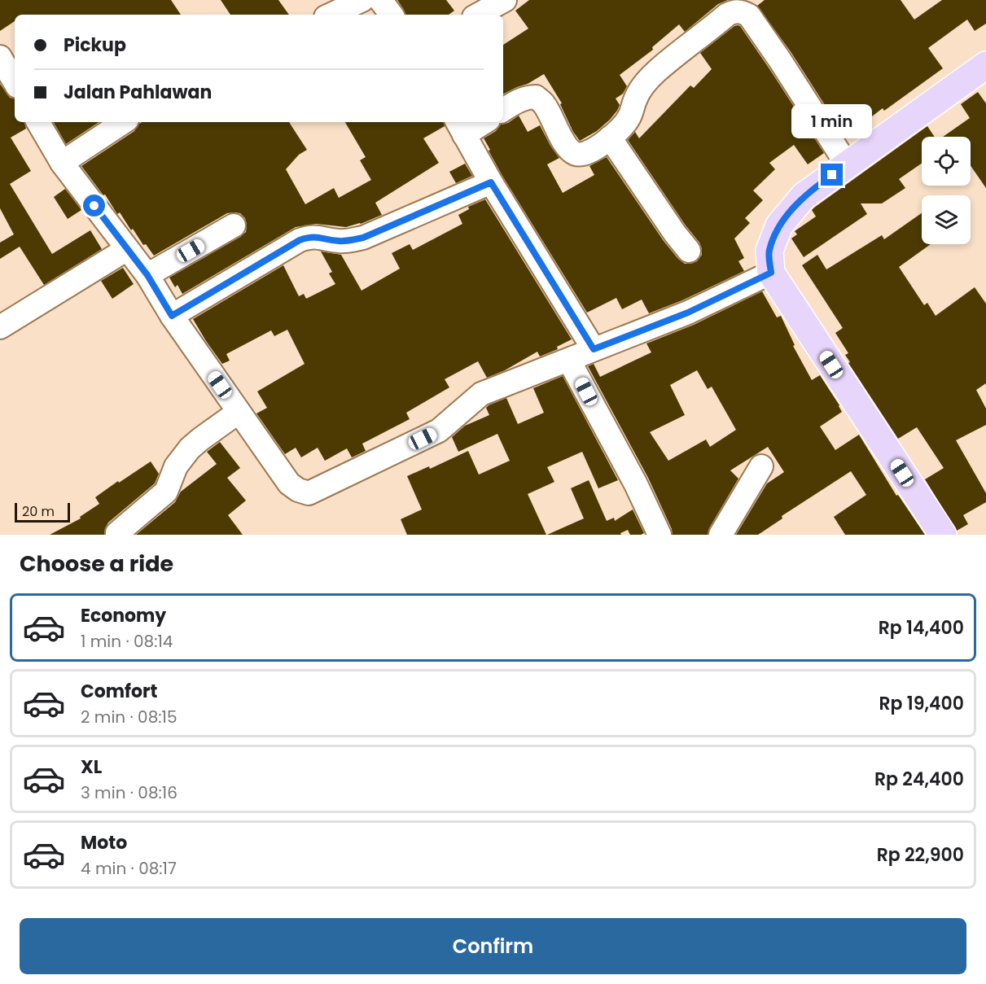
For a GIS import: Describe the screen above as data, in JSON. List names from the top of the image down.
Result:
{
  "scale_bar": "20 m",
  "page": {
    "banner": ["Pickup", "Jalan Pahlawan"],
    "bubble": "1 min",
    "scale": "20 m",
    "heading": "Choose a ride",
    "list": [
      {
        "name": "Economy",
        "note": "1 min · 08:14",
        "value": "Rp 14,400"
      },
      {
        "name": "Comfort",
        "note": "2 min · 08:15",
        "value": "Rp 19,400"
      },
      {
        "name": "XL",
        "note": "3 min · 08:16",
        "value": "Rp 24,400"
      },
      {
        "name": "Moto",
        "note": "4 min · 08:17",
        "value": "Rp 22,900"
      }
    ],
    "buttons": "Confirm"
  }
}
